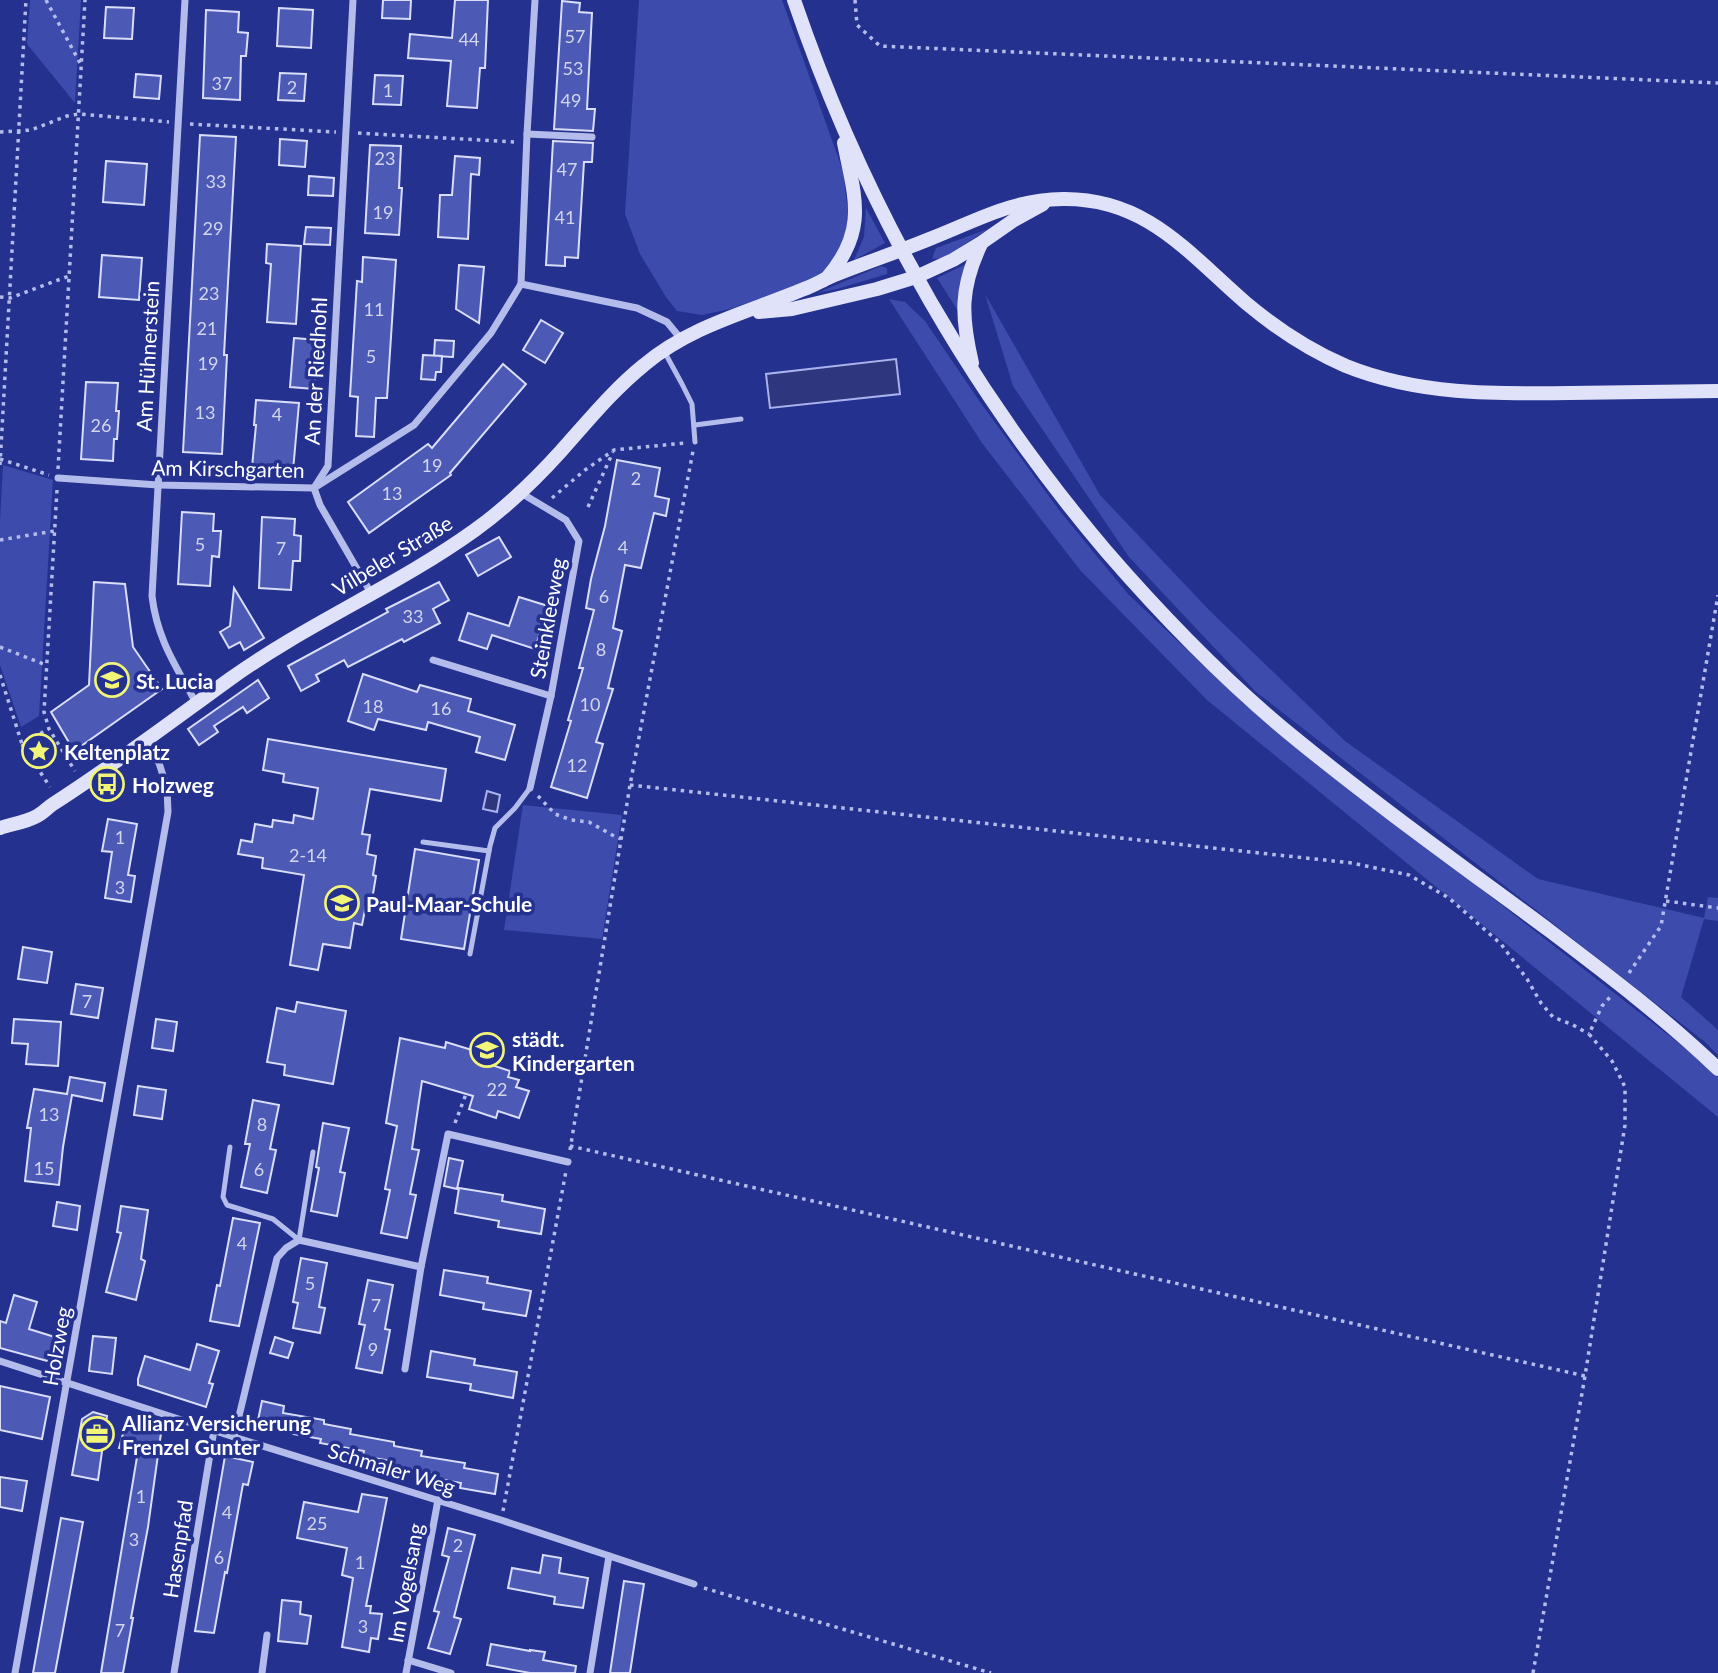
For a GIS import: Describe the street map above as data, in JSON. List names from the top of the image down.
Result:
{
  "streets": {
    "street": [
      "Am Hühnerstein",
      "An der Riedhohl",
      "Am Kirschgarten",
      "Vilbeler Straße",
      "Steinkleeweg",
      "Holzweg",
      "Schmaler Weg",
      "Hasenpfad",
      "Im Vogelsang"
    ]
  },
  "crossings": [
    ["Am Hühnerstein", "Am Kirschgarten"],
    ["Am Hühnerstein", "Vilbeler Straße"],
    ["An der Riedhohl", "Am Kirschgarten"],
    ["Vilbeler Straße", "Steinkleeweg"],
    ["Vilbeler Straße", "Holzweg"],
    ["Holzweg", "Schmaler Weg"],
    ["Schmaler Weg", "Hasenpfad"],
    ["Schmaler Weg", "Im Vogelsang"]
  ],
  "places": {
    "school or university": ["St. Lucia", "Paul-Maar-Schule", "städt. Kindergarten"],
    "place": ["Keltenplatz"],
    "bus stop": ["Holzweg"],
    "office": ["Allianz Versicherung Frenzel Gunter"]
  },
  "house_numbers": [
    "57",
    "44",
    "53",
    "37",
    "2",
    "1",
    "49",
    "23",
    "47",
    "33",
    "19",
    "41",
    "29",
    "23",
    "11",
    "21",
    "5",
    "19",
    "13",
    "4",
    "26",
    "19",
    "2",
    "13",
    "5",
    "4",
    "7",
    "6",
    "33",
    "8",
    "10",
    "18",
    "16",
    "12",
    "1",
    "2-14",
    "3",
    "7",
    "22",
    "13",
    "8",
    "15",
    "6",
    "4",
    "5",
    "7",
    "9",
    "1",
    "4",
    "25",
    "3",
    "2",
    "6",
    "1",
    "3",
    "7"
  ]
}
